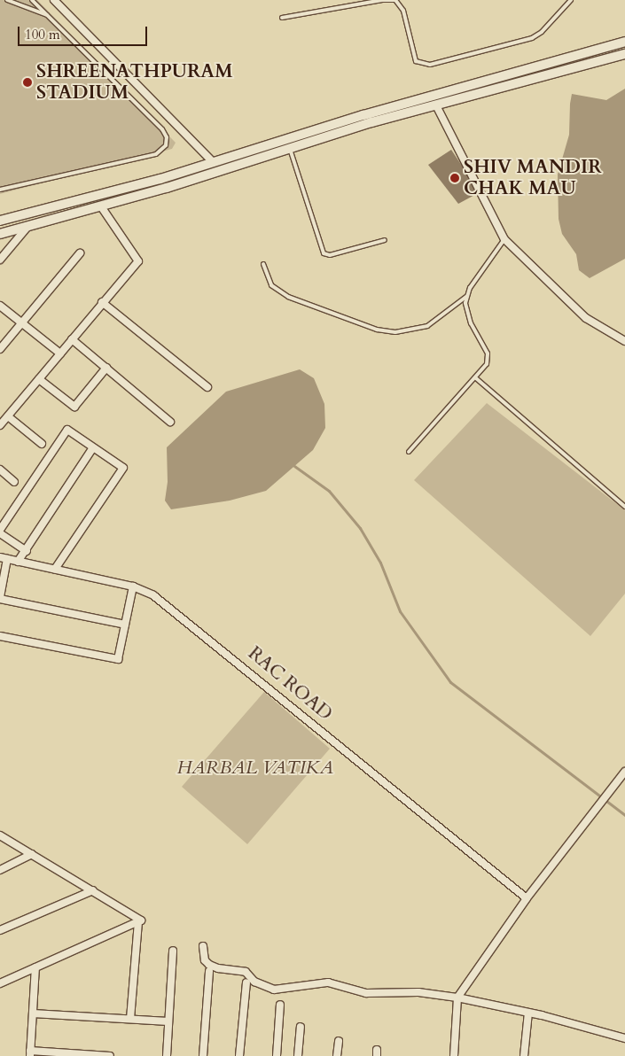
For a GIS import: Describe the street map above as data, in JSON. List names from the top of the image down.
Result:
{
  "streets": {
    "street": ["RAC ROAD"]
  },
  "parks": ["HARBAL VATIKA"],
  "places": ["SHREENATHPURAM STADIUM", "SHIV MANDIR CHAK MAU"],
  "scale_bar": "100 m"
}
